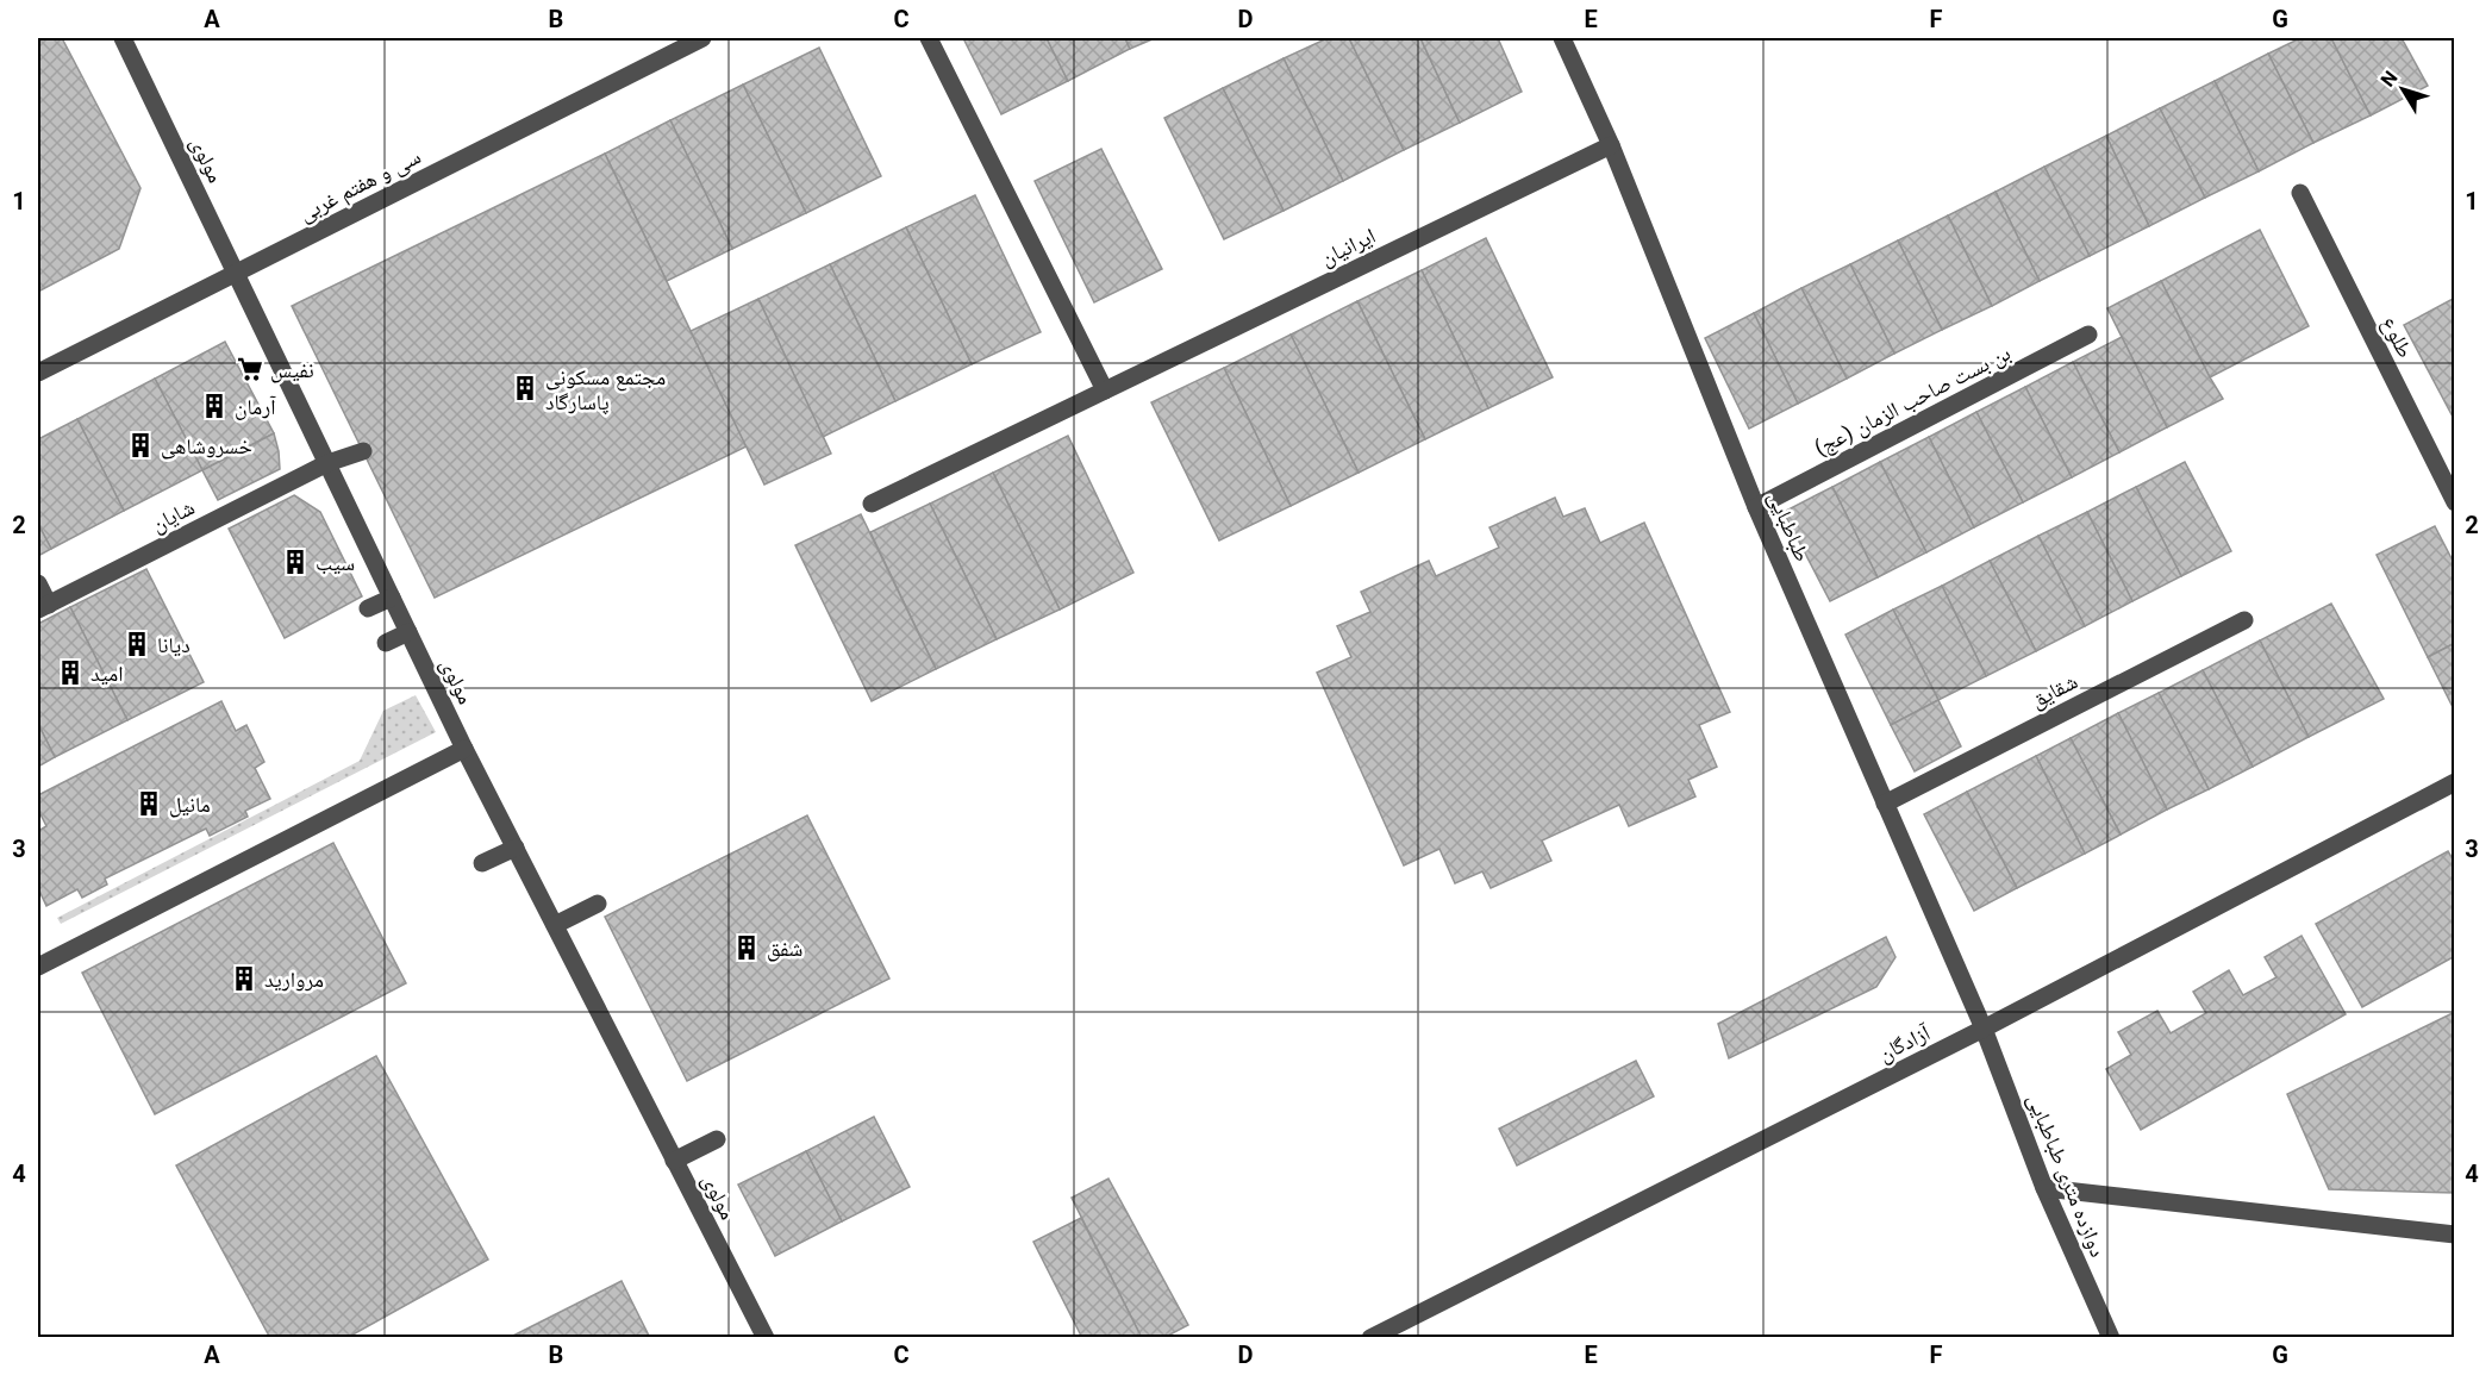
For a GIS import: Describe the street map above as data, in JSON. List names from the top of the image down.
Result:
{
  "streets": {
    "street": [
      "مولوی",
      "سی و هفتم غربی",
      "ایرانیان",
      "طلوع",
      "بن بست صاحب الزمان (عج)",
      "شایان",
      "طباطبایی",
      "شقایق",
      "آزادگان",
      "دوازده متری طباطبایی"
    ]
  },
  "crossings": [
    ["مولوی", "سی و هفتم غربی"],
    ["مولوی", "شایان"],
    ["ایرانیان", "طباطبایی"],
    ["بن بست صاحب الزمان (عج)", "طباطبایی"],
    ["طباطبایی", "شقایق"],
    ["طباطبایی", "آزادگان"],
    ["طباطبایی", "دوازده متری طباطبایی"],
    ["آزادگان", "دوازده متری طباطبایی"]
  ],
  "places": {
    "supermarket": ["نفیس"],
    "building": [
      "مجتمع مسکونی پاسارگاد",
      "آرمان",
      "خسروشاهی",
      "سیب",
      "دیانا",
      "امید",
      "مانیل",
      "شفق",
      "مروارید"
    ]
  },
  "north": "top left",
  "grid": {
    "columns": [
      "A",
      "B",
      "C",
      "D",
      "E",
      "F",
      "G"
    ],
    "rows": [
      "1",
      "2",
      "3",
      "4"
    ]
  }
}
